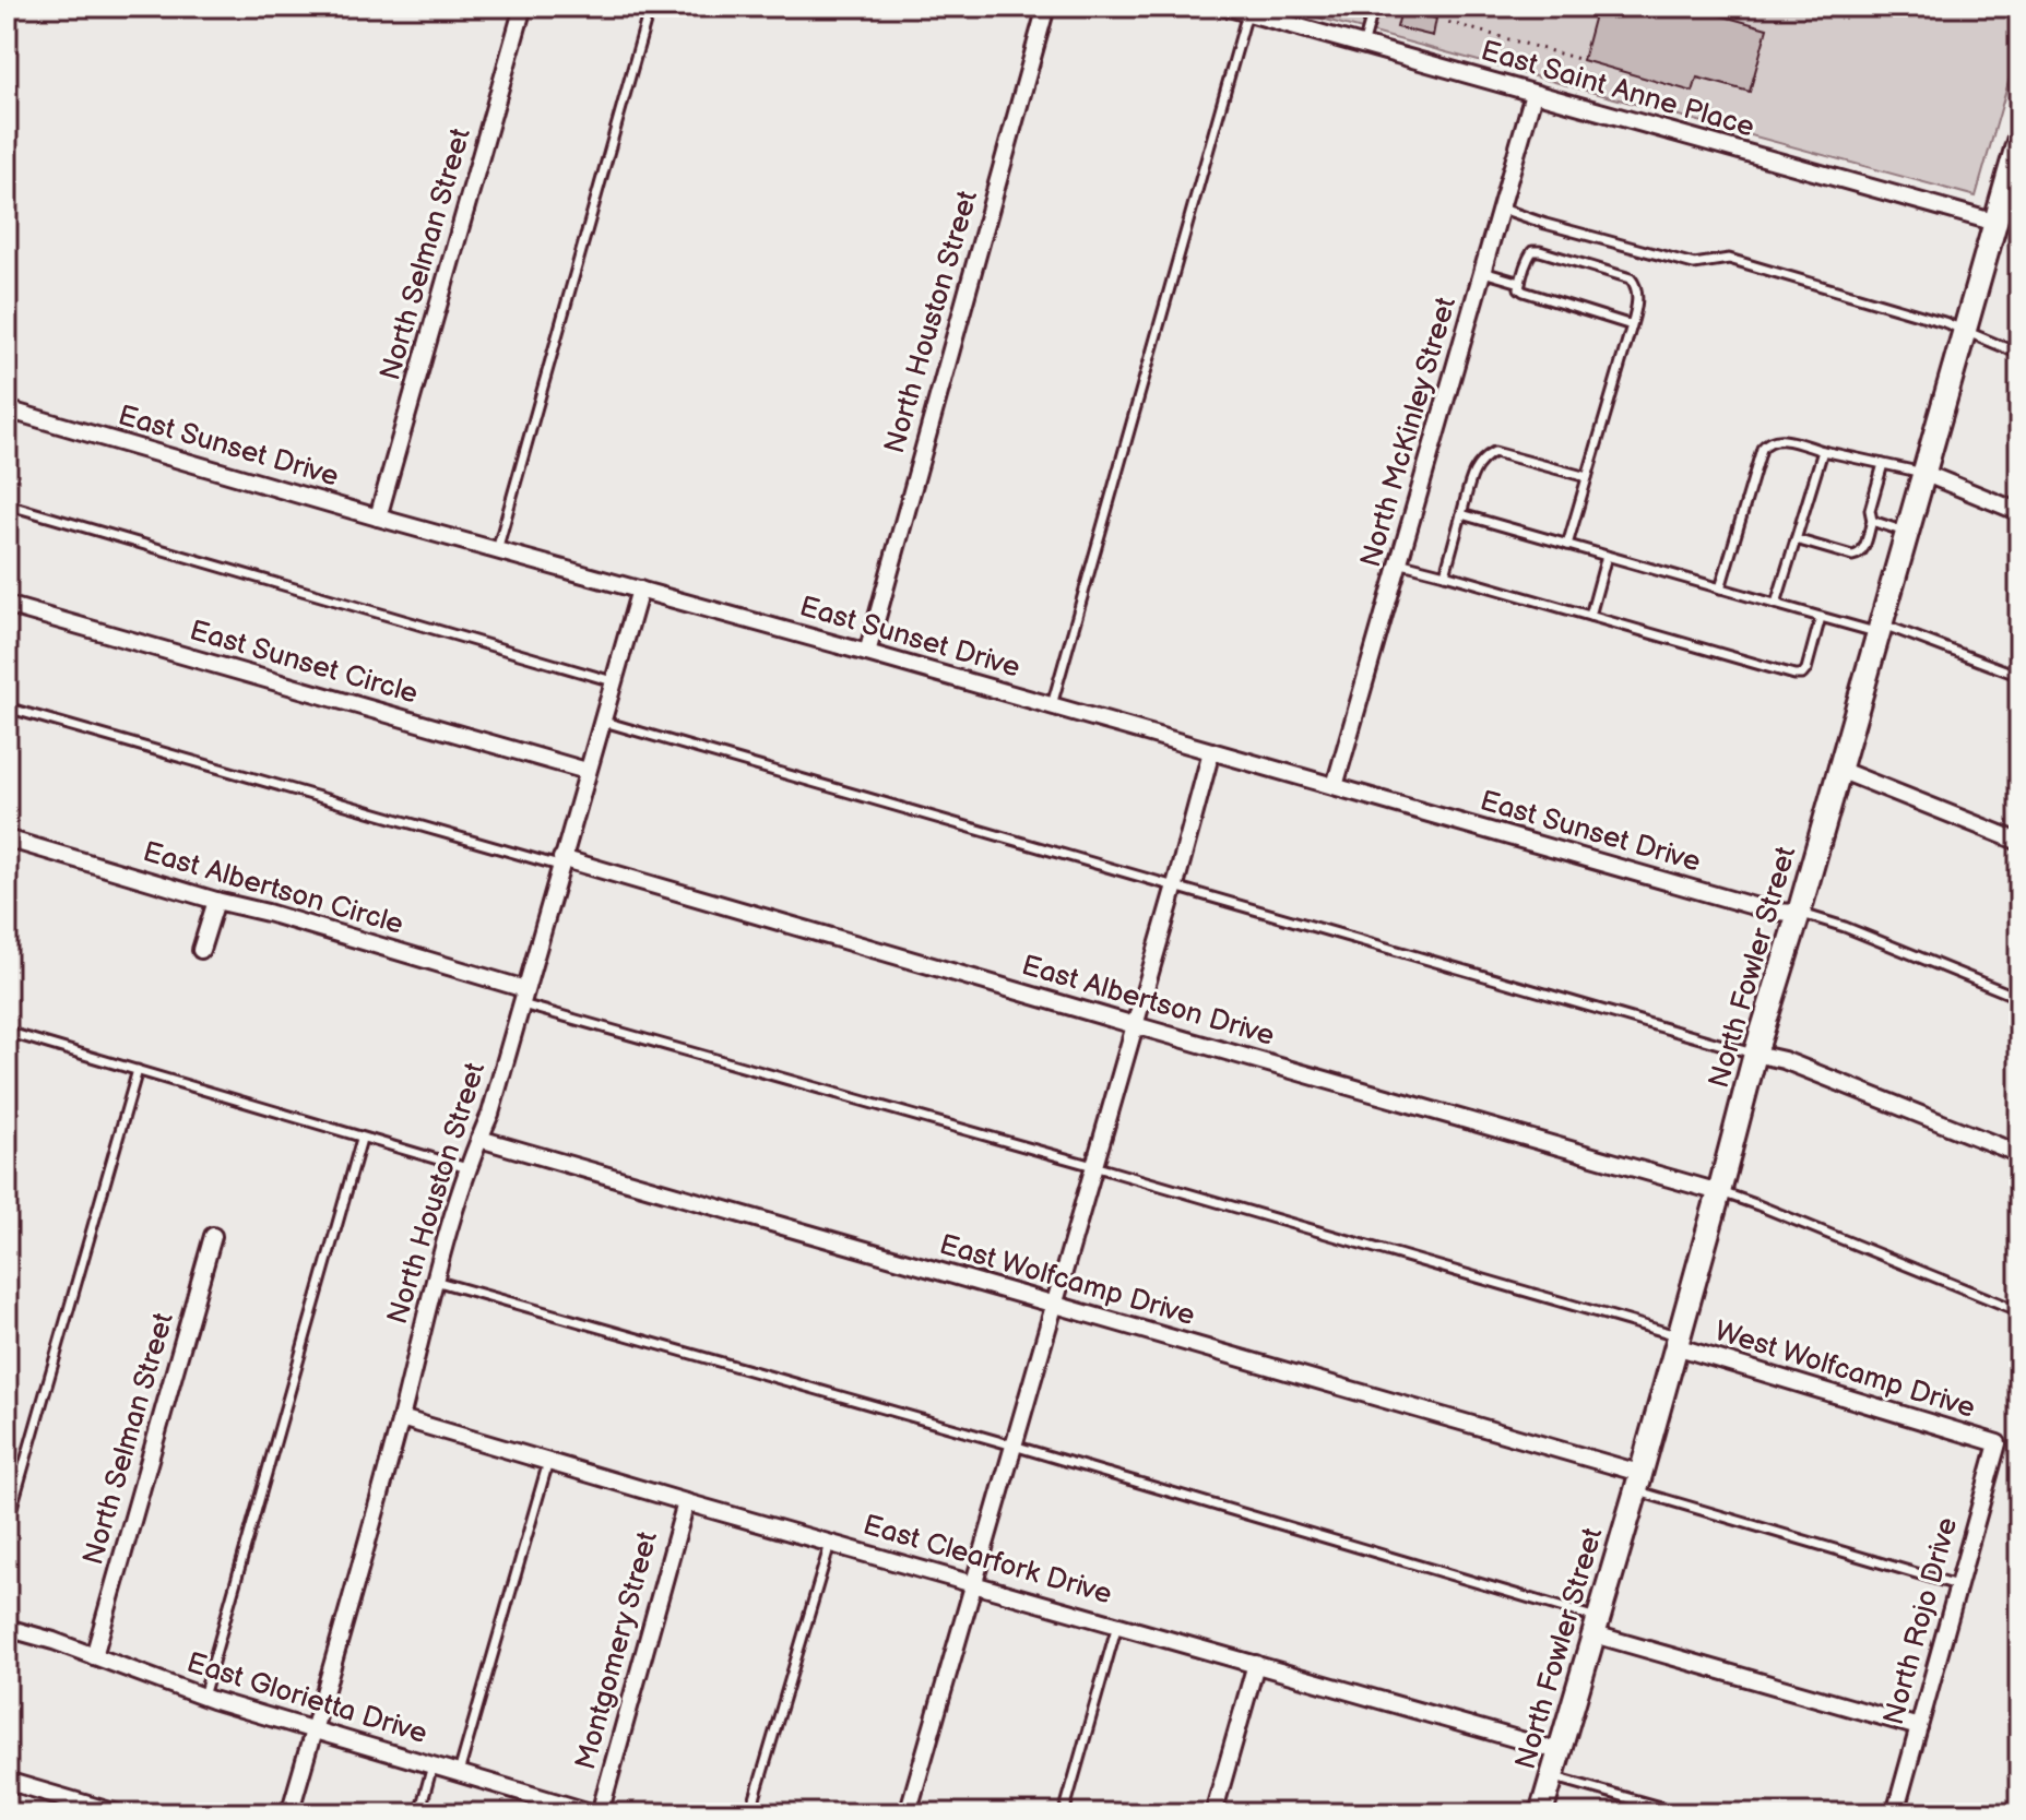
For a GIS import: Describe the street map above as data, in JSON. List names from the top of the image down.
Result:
{
  "streets": {
    "street": [
      "East Saint Anne Place",
      "North Selman Street",
      "North Houston Street",
      "North McKinley Street",
      "East Sunset Drive",
      "East Sunset Circle",
      "East Albertson Circle",
      "North Fowler Street",
      "East Albertson Drive",
      "East Wolfcamp Drive",
      "West Wolfcamp Drive",
      "East Clearfork Drive",
      "North Rojo Drive",
      "Montgomery Street",
      "East Glorietta Drive"
    ]
  },
  "crossings": [
    ["East Saint Anne Place", "North McKinley Street"],
    ["East Saint Anne Place", "North Fowler Street"],
    ["North Selman Street", "East Sunset Drive"],
    ["North Selman Street", "East Glorietta Drive"],
    ["North Houston Street", "East Sunset Drive"],
    ["North Houston Street", "East Sunset Circle"],
    ["North Houston Street", "East Albertson Circle"],
    ["North Houston Street", "East Albertson Drive"],
    ["North Houston Street", "East Wolfcamp Drive"],
    ["North Houston Street", "East Clearfork Drive"],
    ["North Houston Street", "East Glorietta Drive"],
    ["North McKinley Street", "East Sunset Drive"],
    ["East Sunset Drive", "North Fowler Street"],
    ["North Fowler Street", "East Albertson Drive"],
    ["North Fowler Street", "East Wolfcamp Drive"],
    ["North Fowler Street", "West Wolfcamp Drive"],
    ["North Fowler Street", "East Clearfork Drive"],
    ["West Wolfcamp Drive", "North Rojo Drive"],
    ["East Clearfork Drive", "Montgomery Street"],
    ["Montgomery Street", "East Glorietta Drive"]
  ]
}
